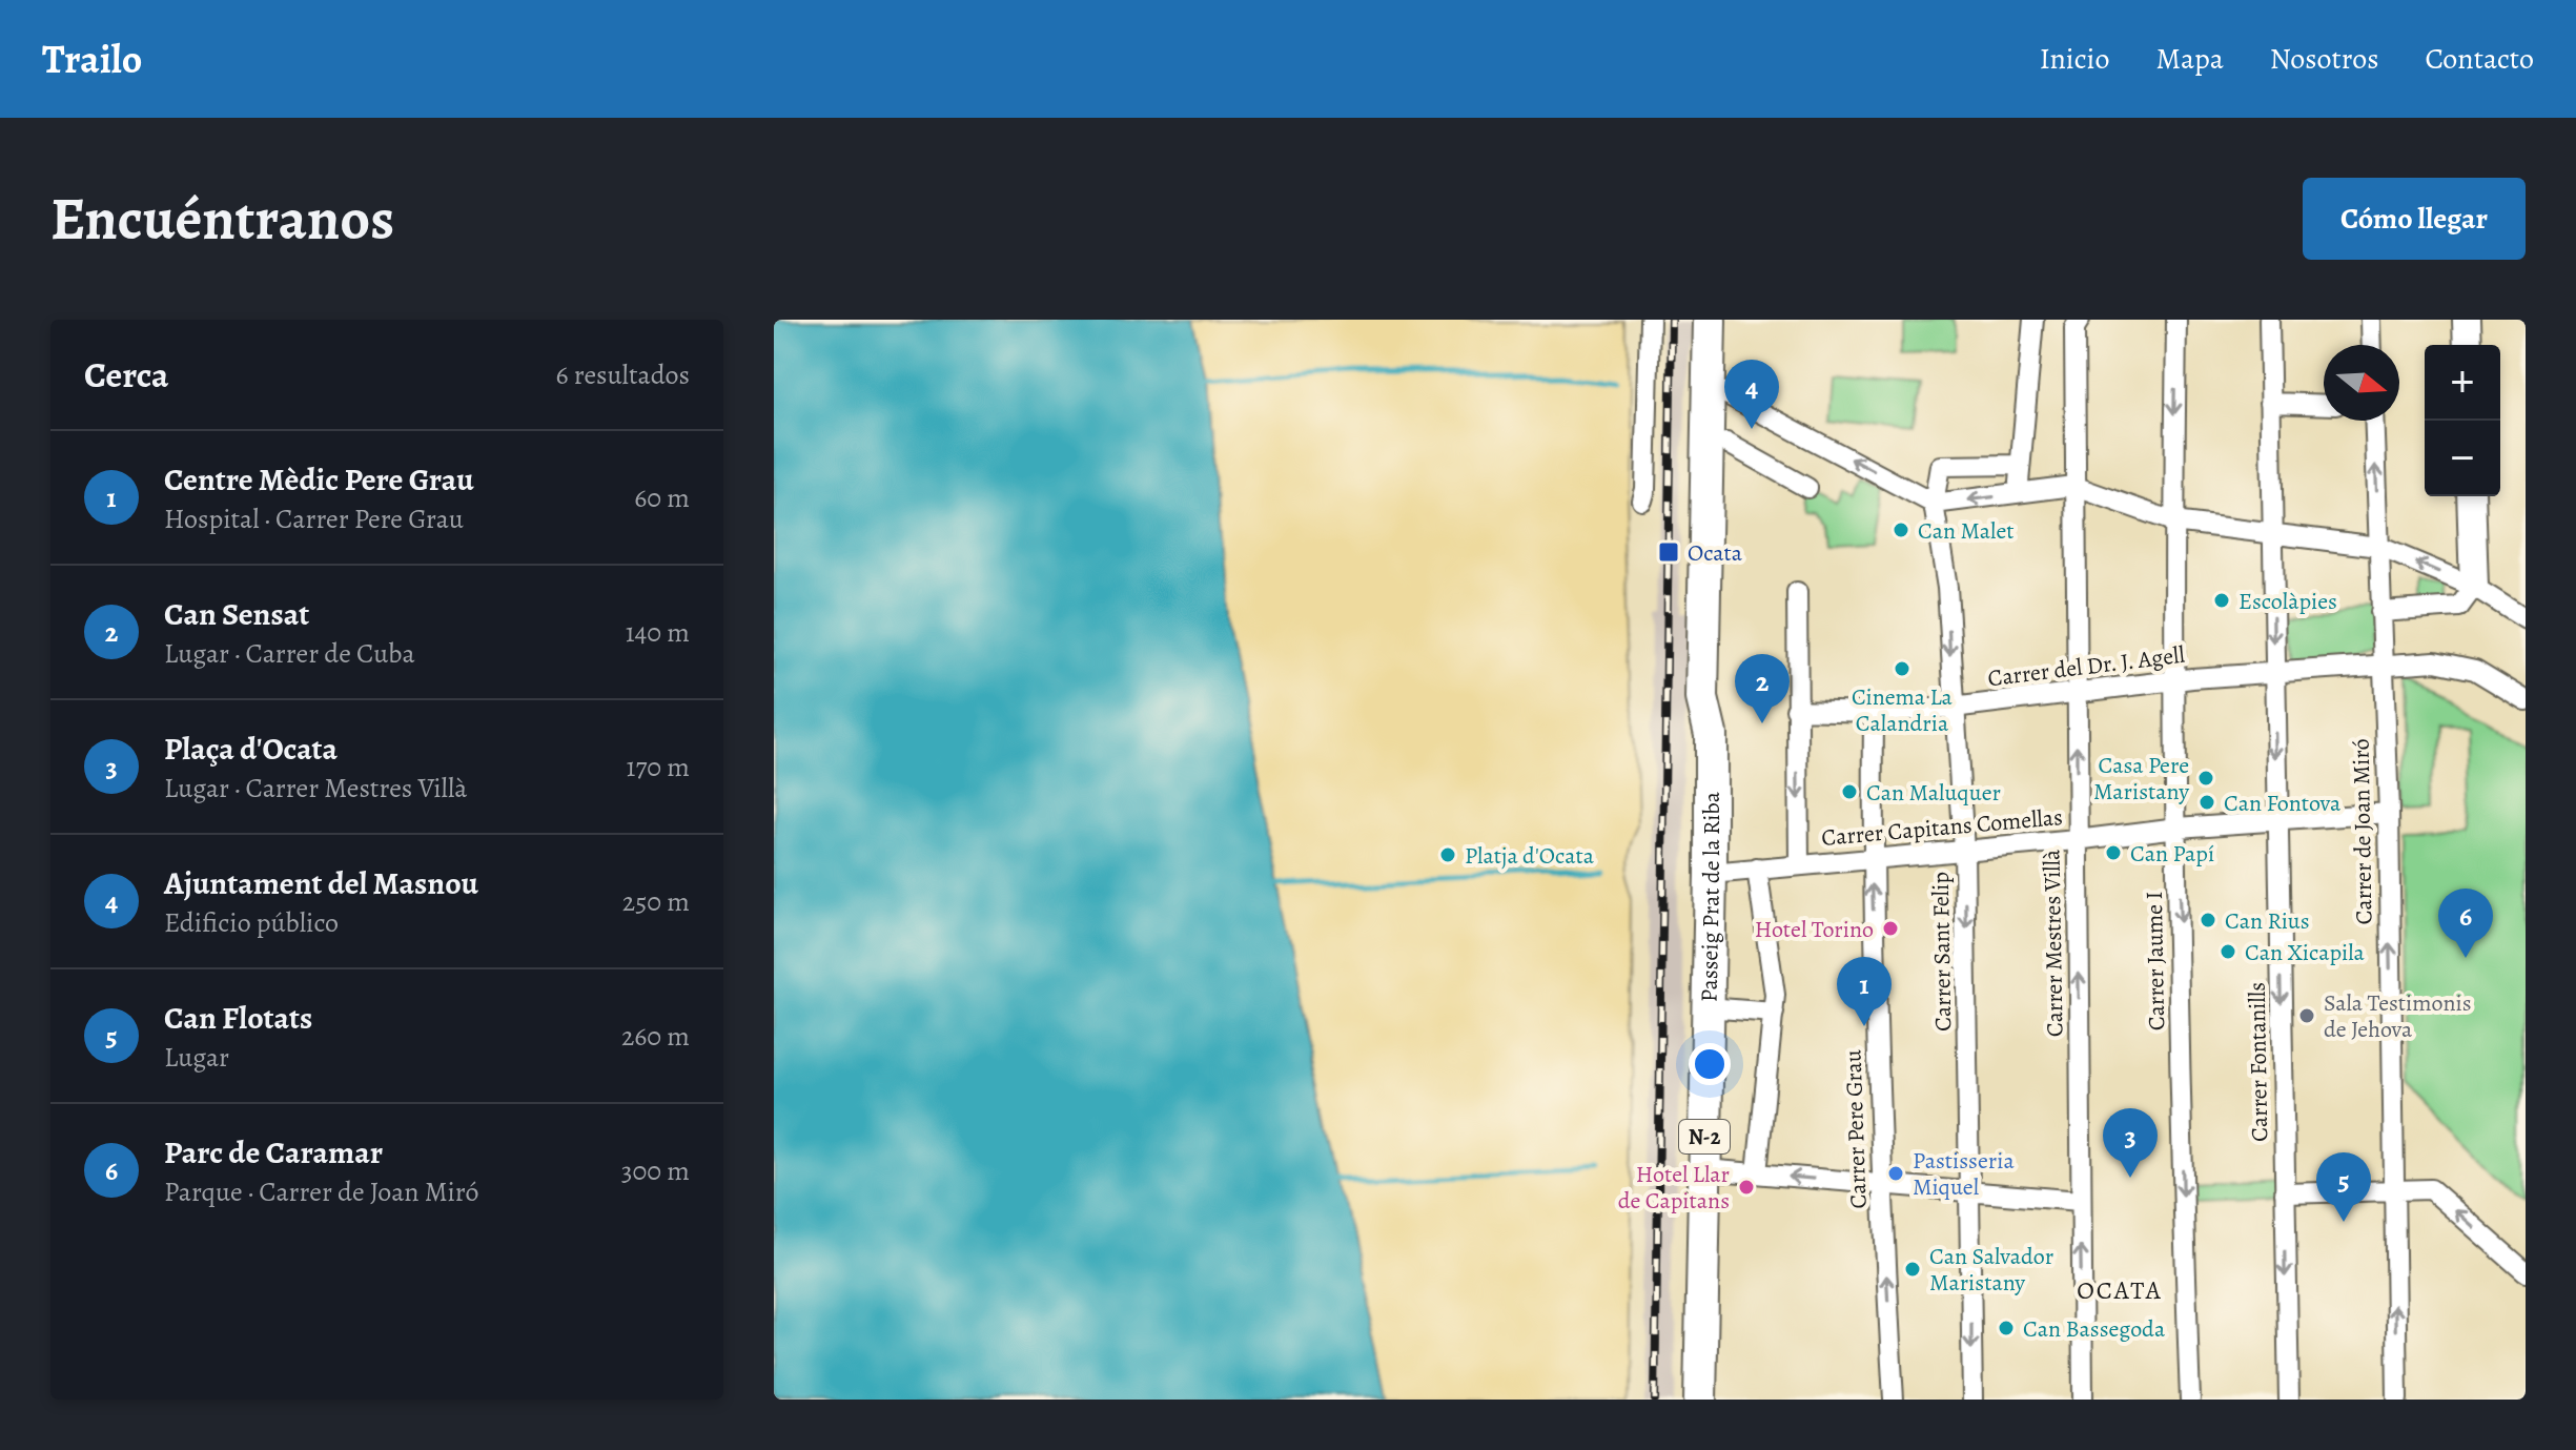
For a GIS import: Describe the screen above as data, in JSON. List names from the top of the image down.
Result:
{
  "streets": {
    "main road": ["Passeig Prat de la Riba", "N-2"],
    "street": [
      "Carrer del Dr. J. Agell",
      "Carrer Capitans Comellas",
      "Carrer de Joan Miró",
      "Carrer Mestres Villà",
      "Carrer Sant Felip",
      "Carrer Jaume I",
      "Carrer Fontanills",
      "Carrer Pere Grau"
    ]
  },
  "crossings": [
    ["Carrer del Dr. J. Agell", "Carrer de Joan Miró"],
    ["Carrer del Dr. J. Agell", "Carrer Mestres Villà"],
    ["Carrer del Dr. J. Agell", "Carrer Sant Felip"],
    ["Carrer del Dr. J. Agell", "Carrer Jaume I"],
    ["Carrer del Dr. J. Agell", "Carrer Fontanills"],
    ["Carrer del Dr. J. Agell", "Carrer Pere Grau"],
    ["Carrer Capitans Comellas", "Carrer de Joan Miró"],
    ["Carrer Capitans Comellas", "Passeig Prat de la Riba"],
    ["Carrer Capitans Comellas", "Carrer Mestres Villà"],
    ["Carrer Capitans Comellas", "Carrer Sant Felip"],
    ["Carrer Capitans Comellas", "Carrer Jaume I"],
    ["Carrer Capitans Comellas", "Carrer Fontanills"],
    ["Carrer Capitans Comellas", "Carrer Pere Grau"],
    ["Carrer Capitans Comellas", "N-2"],
    ["Passeig Prat de la Riba", "N-2"]
  ],
  "one_way": [
    "Carrer de Joan Miró",
    "Carrer Mestres Villà",
    "Carrer Sant Felip",
    "Carrer Jaume I",
    "Carrer Fontanills"
  ],
  "districts": ["OCATA"],
  "places": {
    "other": [
      "Can Malet",
      "Escolàpies",
      "Cinema La Calandria",
      "Casa Pere Maristany",
      "Can Maluquer",
      "Can Fontova",
      "Can Papí",
      "Platja d'Ocata",
      "Can Rius",
      "Hotel Torino",
      "Can Xicapila",
      "Sala Testimonis de Jehova",
      "Pastisseria Miquel",
      "Hotel Llar de Capitans",
      "Can Salvador Maristany",
      "Can Bassegoda"
    ],
    "transit": ["Ocata"]
  },
  "north": "right",
  "page": {
    "header": "Trailo",
    "nav": [
      "Inicio",
      "Mapa",
      "Nosotros",
      "Contacto"
    ],
    "buttons": "Cómo llegar",
    "title": "Encuéntranos",
    "heading": ["Cerca", "6 resultados"],
    "map_buttons": ["+", "−"],
    "pins": [
      "4",
      "2",
      "6",
      "1",
      "3",
      "5"
    ],
    "list": [
      {
        "mark": "1",
        "name": "Centre Mèdic Pere Grau",
        "note": "Hospital · Carrer Pere Grau",
        "value": "60 m"
      },
      {
        "mark": "2",
        "name": "Can Sensat",
        "note": "Lugar · Carrer de Cuba",
        "value": "140 m"
      },
      {
        "mark": "3",
        "name": "Plaça d'Ocata",
        "note": "Lugar · Carrer Mestres Villà",
        "value": "170 m"
      },
      {
        "mark": "4",
        "name": "Ajuntament del Masnou",
        "note": "Edificio público",
        "value": "250 m"
      },
      {
        "mark": "5",
        "name": "Can Flotats",
        "note": "Lugar",
        "value": "260 m"
      },
      {
        "mark": "6",
        "name": "Parc de Caramar",
        "note": "Parque · Carrer de Joan Miró",
        "value": "300 m"
      }
    ]
  }
}
